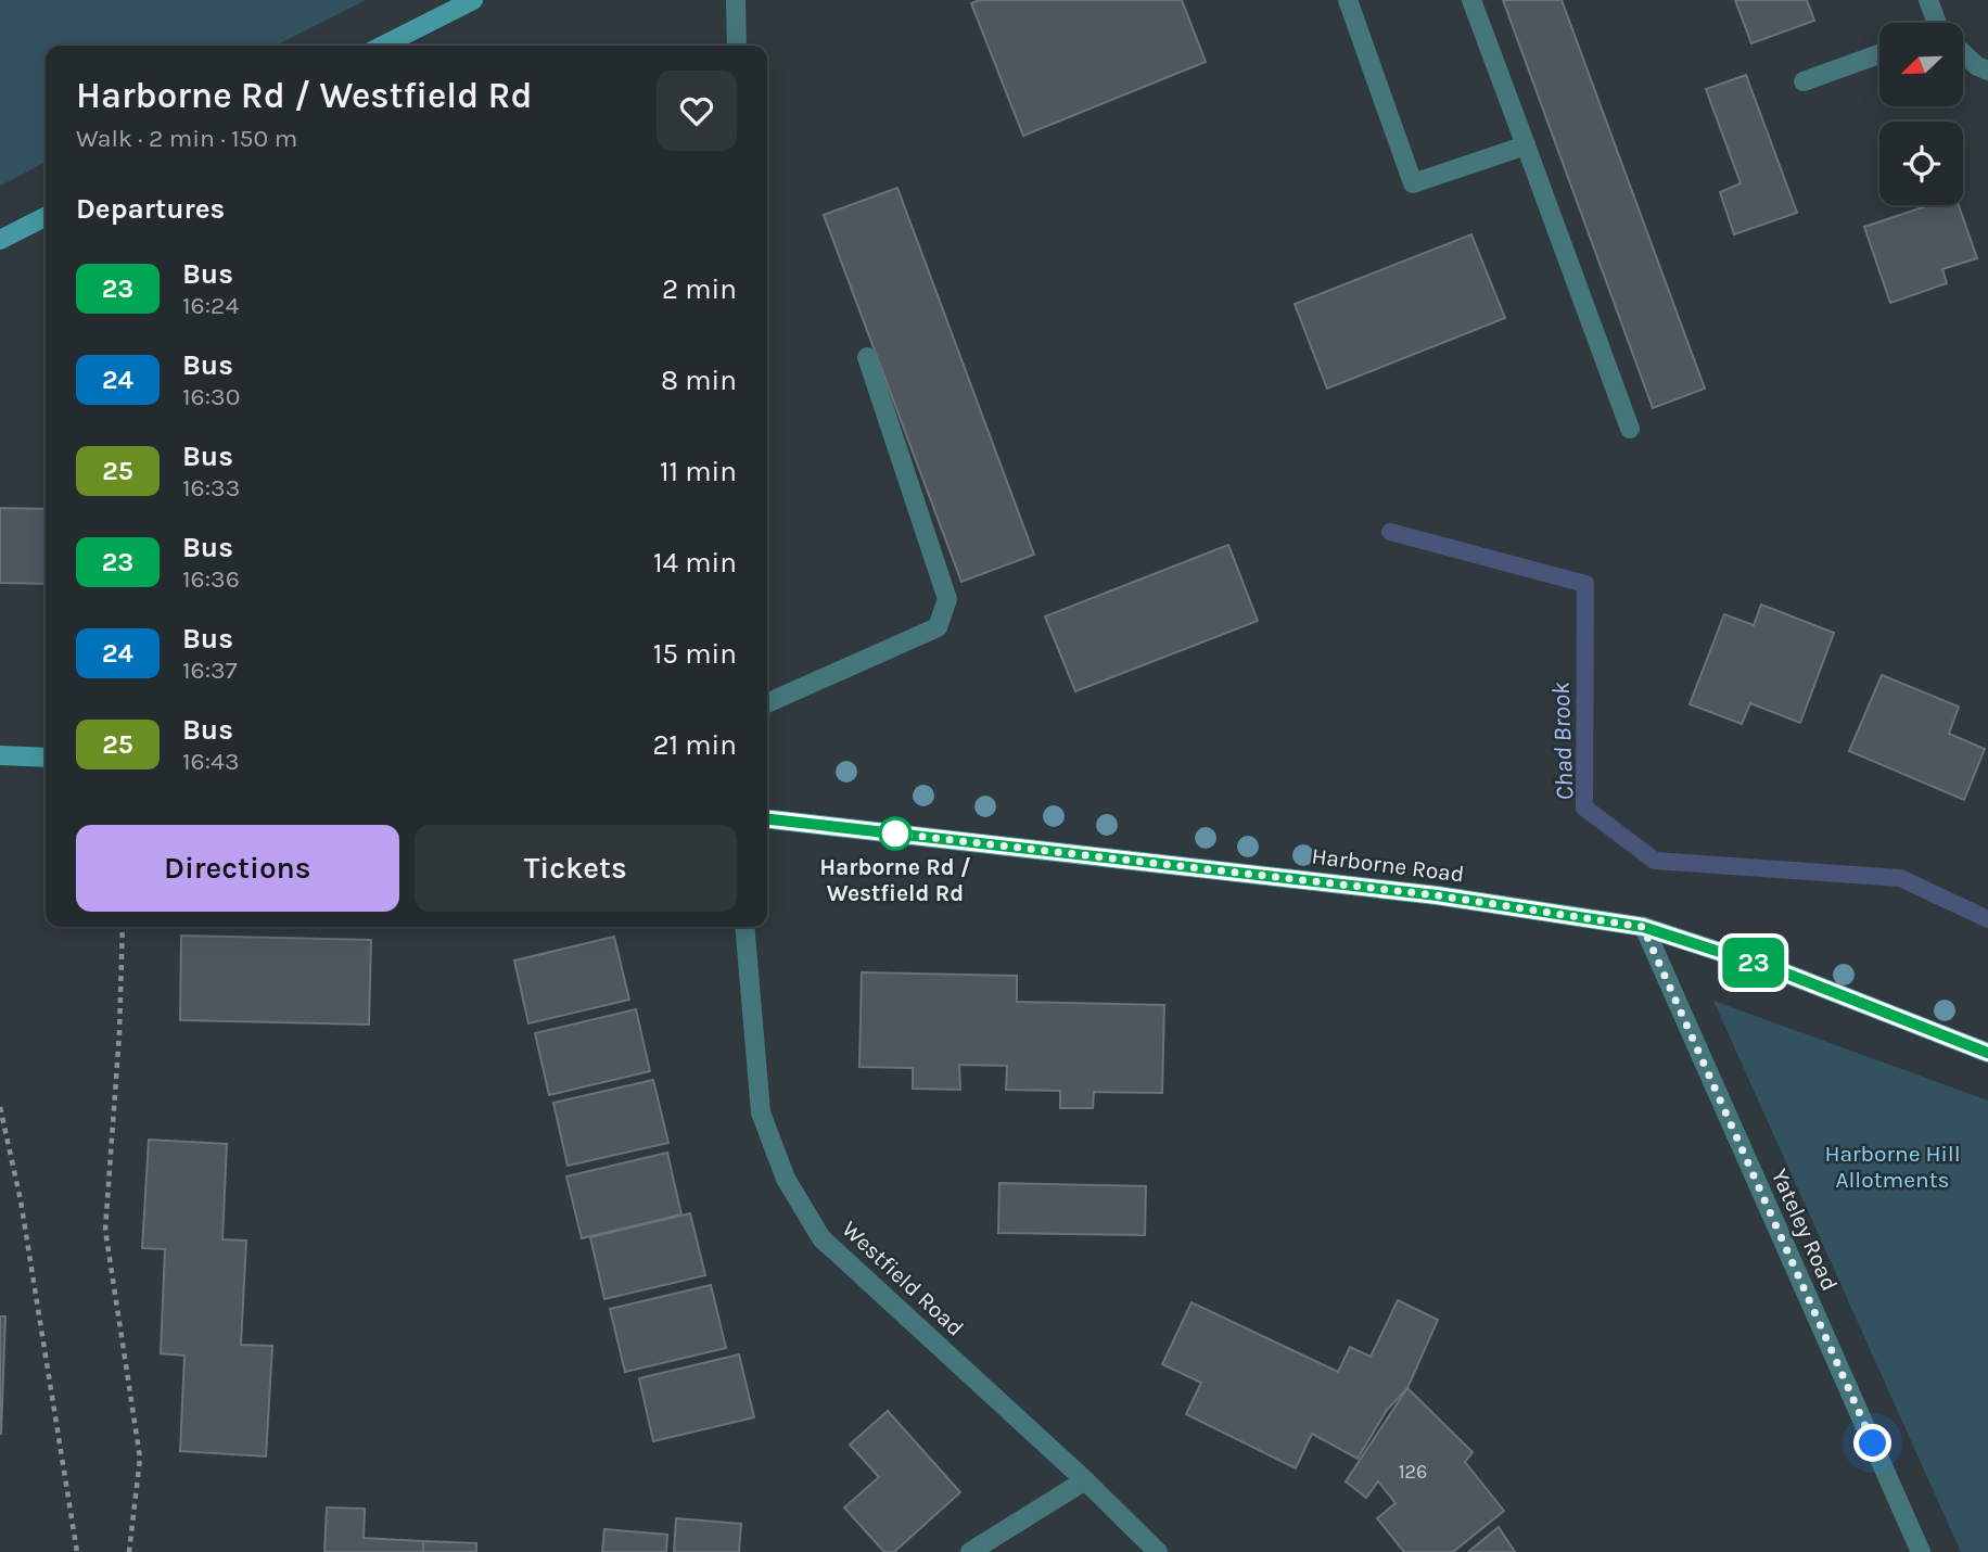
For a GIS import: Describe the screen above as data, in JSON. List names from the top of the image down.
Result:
{
  "streets": {
    "main road": ["Harborne Road"],
    "street": ["Yateley Road", "Westfield Road"]
  },
  "crossings": [
    ["Harborne Road", "Yateley Road"]
  ],
  "water": ["Chad Brook"],
  "parks": ["Harborne Hill Allotments"],
  "places": ["Harborne Rd / Westfield Rd"],
  "lines": ["bus line 23"],
  "house_numbers": ["126"],
  "north": "bottom left",
  "page": {
    "on_map": "23",
    "heading": [
      ["Harborne Rd / Westfield Rd", "Walk · 2 min · 150 m"],
      "Departures"
    ],
    "list": [
      {
        "mark": "23",
        "name": "Bus",
        "note": "16:24",
        "value": "2 min"
      },
      {
        "mark": "24",
        "name": "Bus",
        "note": "16:30",
        "value": "8 min"
      },
      {
        "mark": "25",
        "name": "Bus",
        "note": "16:33",
        "value": "11 min"
      },
      {
        "mark": "23",
        "name": "Bus",
        "note": "16:36",
        "value": "14 min"
      },
      {
        "mark": "24",
        "name": "Bus",
        "note": "16:37",
        "value": "15 min"
      },
      {
        "mark": "25",
        "name": "Bus",
        "note": "16:43",
        "value": "21 min"
      }
    ],
    "buttons": ["Directions", "Tickets"]
  }
}
